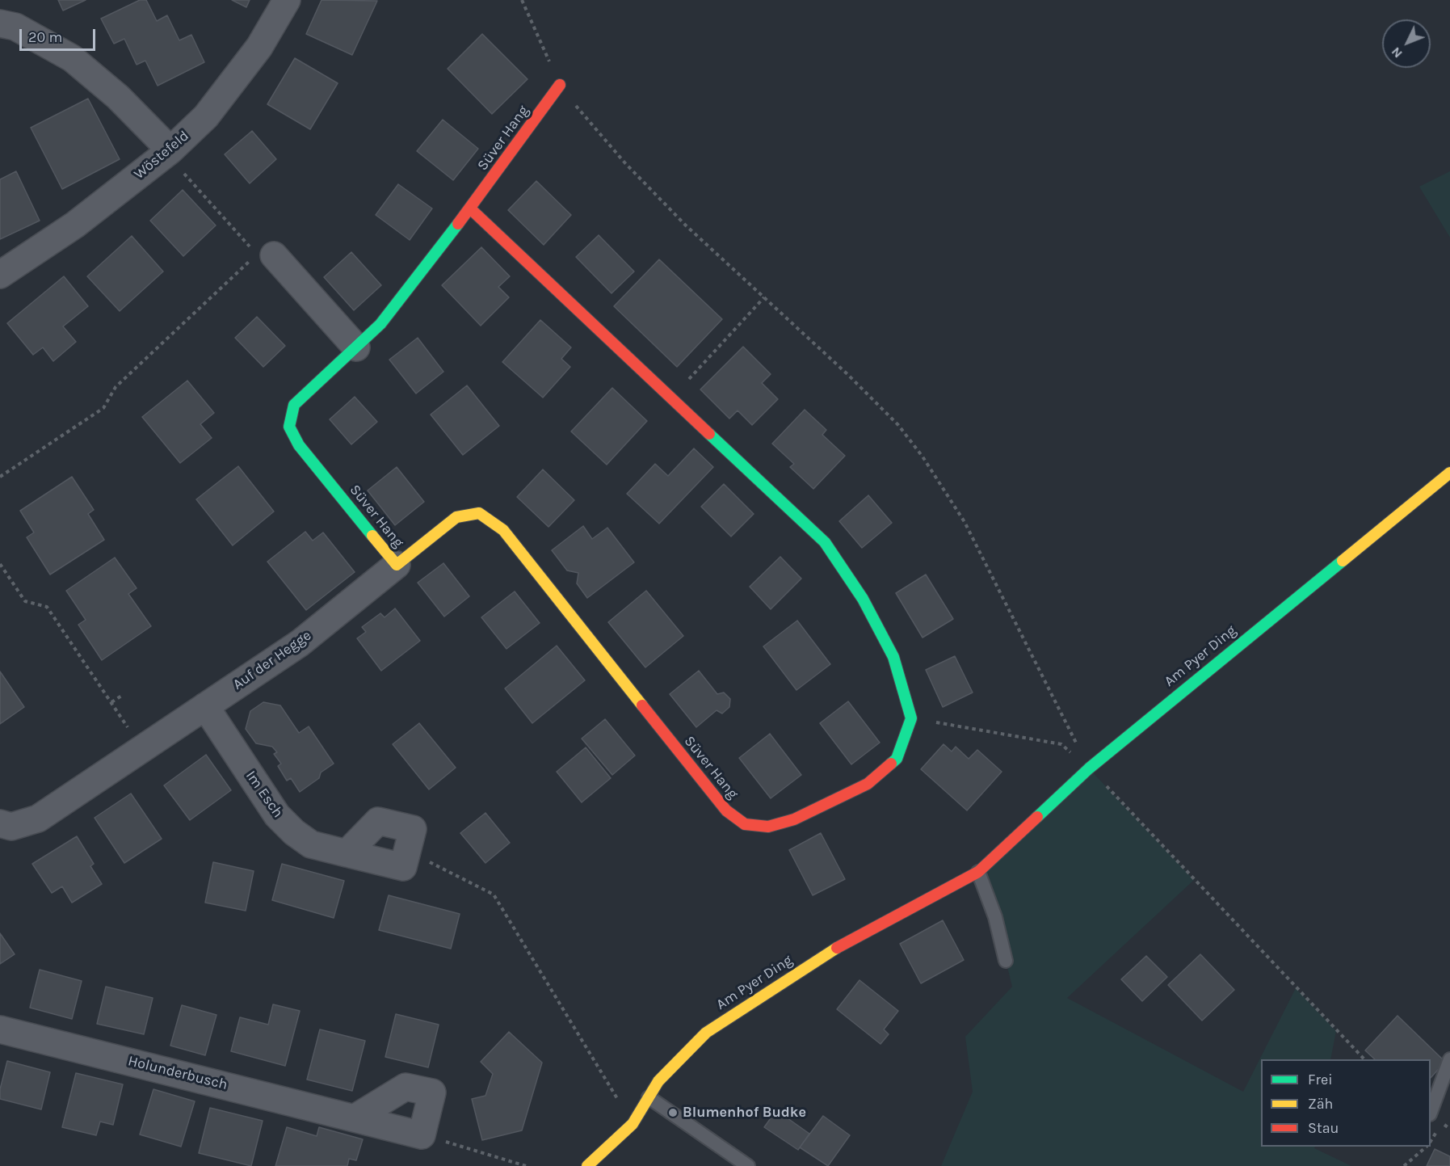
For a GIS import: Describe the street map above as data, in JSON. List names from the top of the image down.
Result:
{
  "streets": {
    "street": [
      "Süver Hang",
      "Wöstefeld",
      "Am Pyer Ding",
      "Auf der Hegge",
      "Im Esch",
      "Holunderbusch"
    ]
  },
  "crossings": [
    ["Süver Hang", "Auf der Hegge"],
    ["Auf der Hegge", "Im Esch"]
  ],
  "places": ["Blumenhof Budke"],
  "legend": ["Frei", "Zäh", "Stau"],
  "scale_bar": "20 m",
  "north": "bottom left"
}
